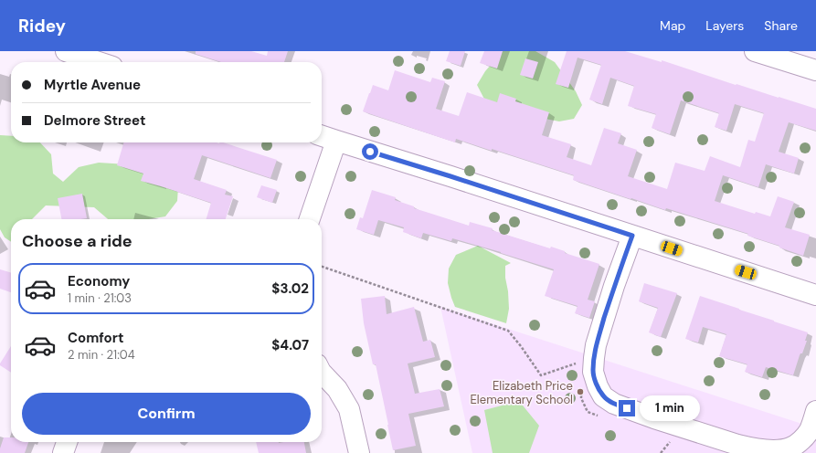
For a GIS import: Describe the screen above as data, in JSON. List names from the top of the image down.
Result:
{
  "places": ["Elizabeth Price Elementary School"],
  "page": {
    "header": "Ridey",
    "nav": ["Map", "Layers", "Share"],
    "banner": ["Myrtle Avenue", "Delmore Street"],
    "heading": "Choose a ride",
    "list": [
      {
        "name": "Economy",
        "note": "1 min · 21:03",
        "value": "$3.02"
      },
      {
        "name": "Comfort",
        "note": "2 min · 21:04",
        "value": "$4.07"
      }
    ],
    "buttons": "Confirm",
    "bubble": "1 min"
  }
}
